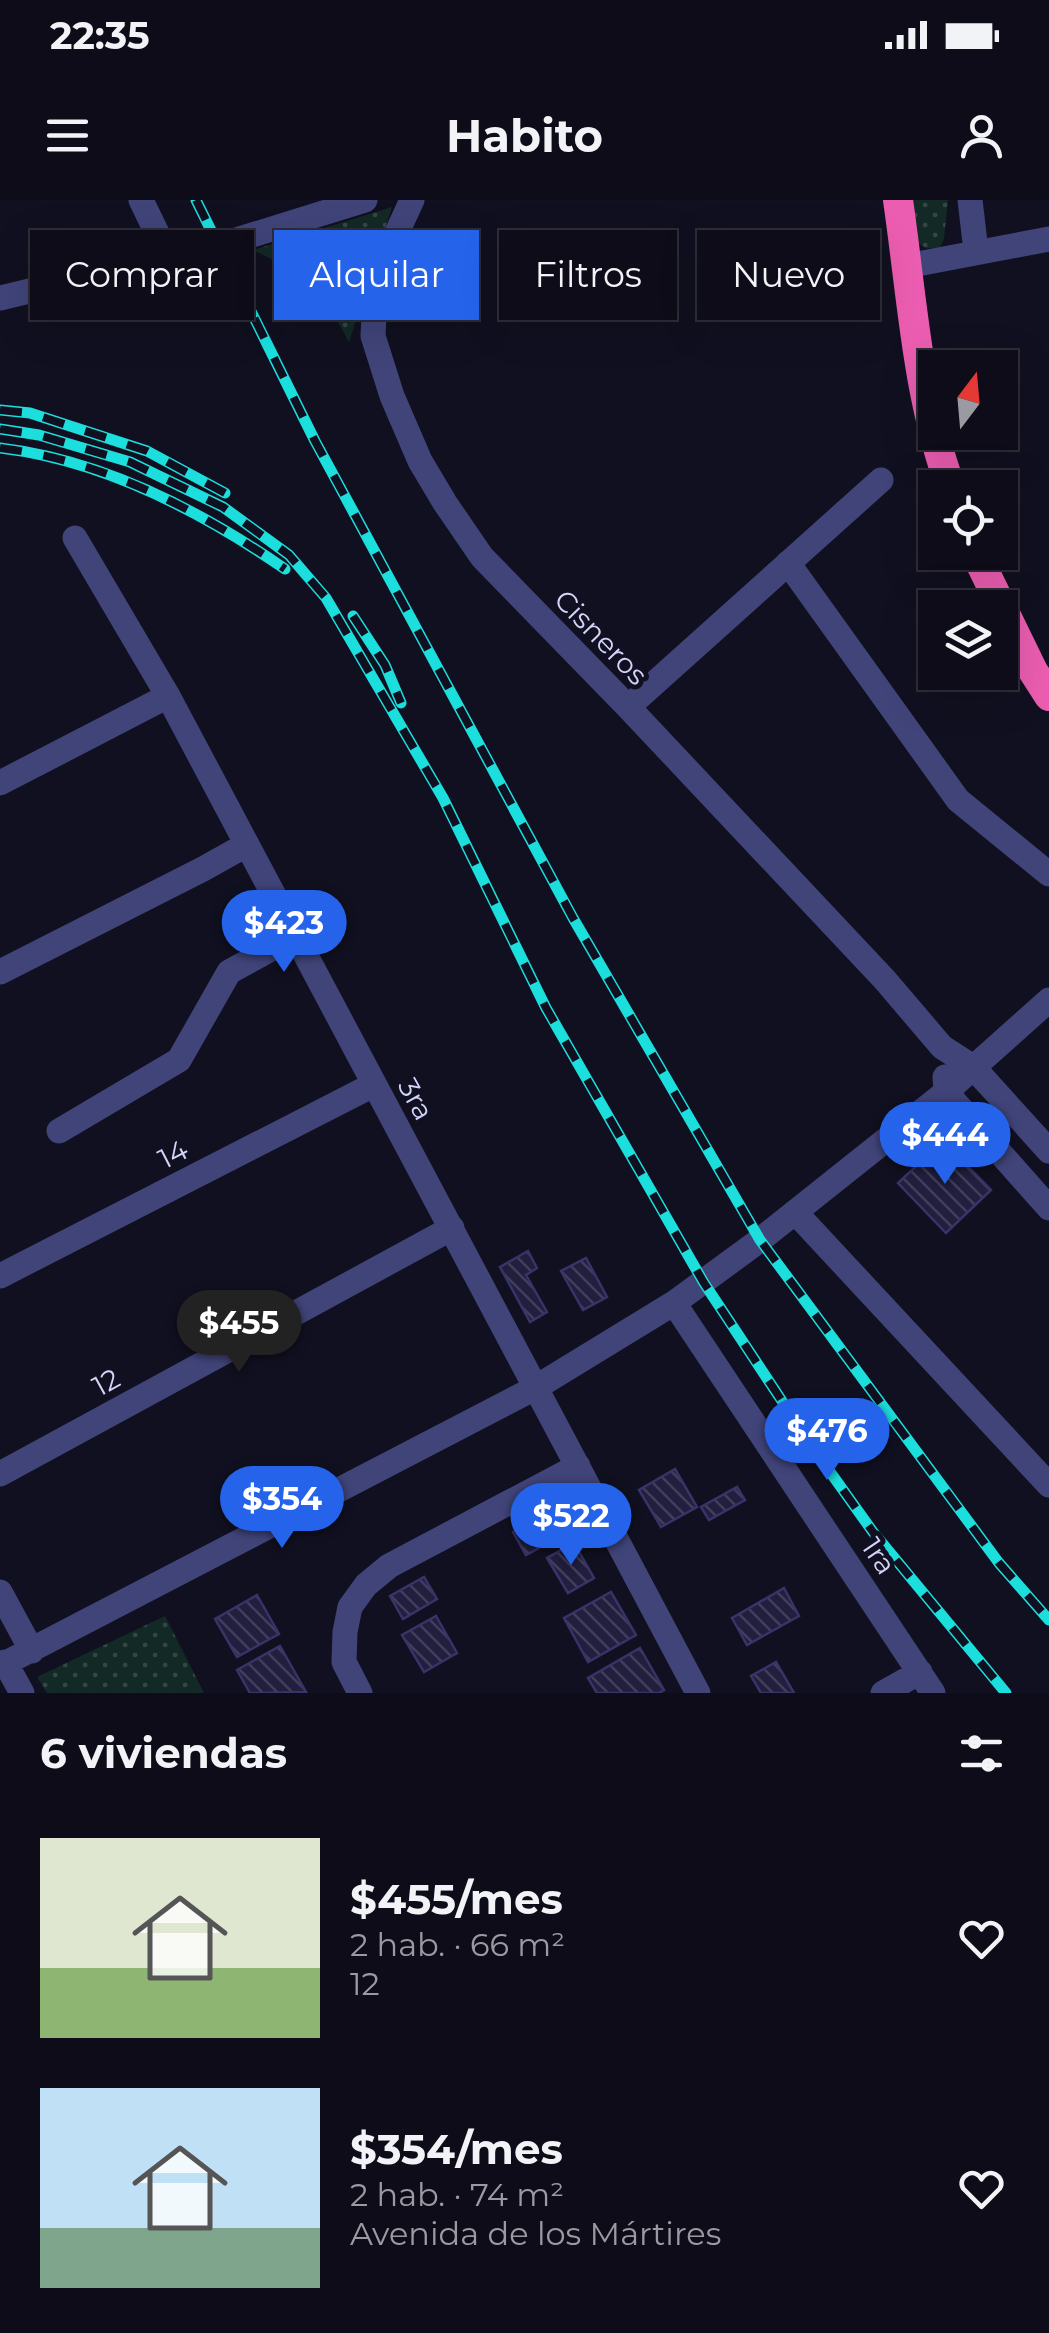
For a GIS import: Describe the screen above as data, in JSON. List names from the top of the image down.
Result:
{
  "streets": {
    "street": [
      "Cisneros",
      "3ra",
      "14",
      "12",
      "1ra"
    ]
  },
  "crossings": [
    ["3ra", "14"],
    ["3ra", "12"]
  ],
  "north": "top",
  "page": {
    "status": "22:35",
    "header": "Habito",
    "chip": [
      "Comprar",
      "Alquilar",
      "Filtros",
      "Nuevo"
    ],
    "price": [
      "$423",
      "$444",
      "$455",
      "$476",
      "$354",
      "$522"
    ],
    "heading": "6 viviendas",
    "list": [
      {
        "name": "$455/mes",
        "note": "2 hab. · 66 m² · 12"
      },
      {
        "name": "$354/mes",
        "note": "2 hab. · 74 m² · Avenida de los Mártires"
      }
    ]
  }
}
